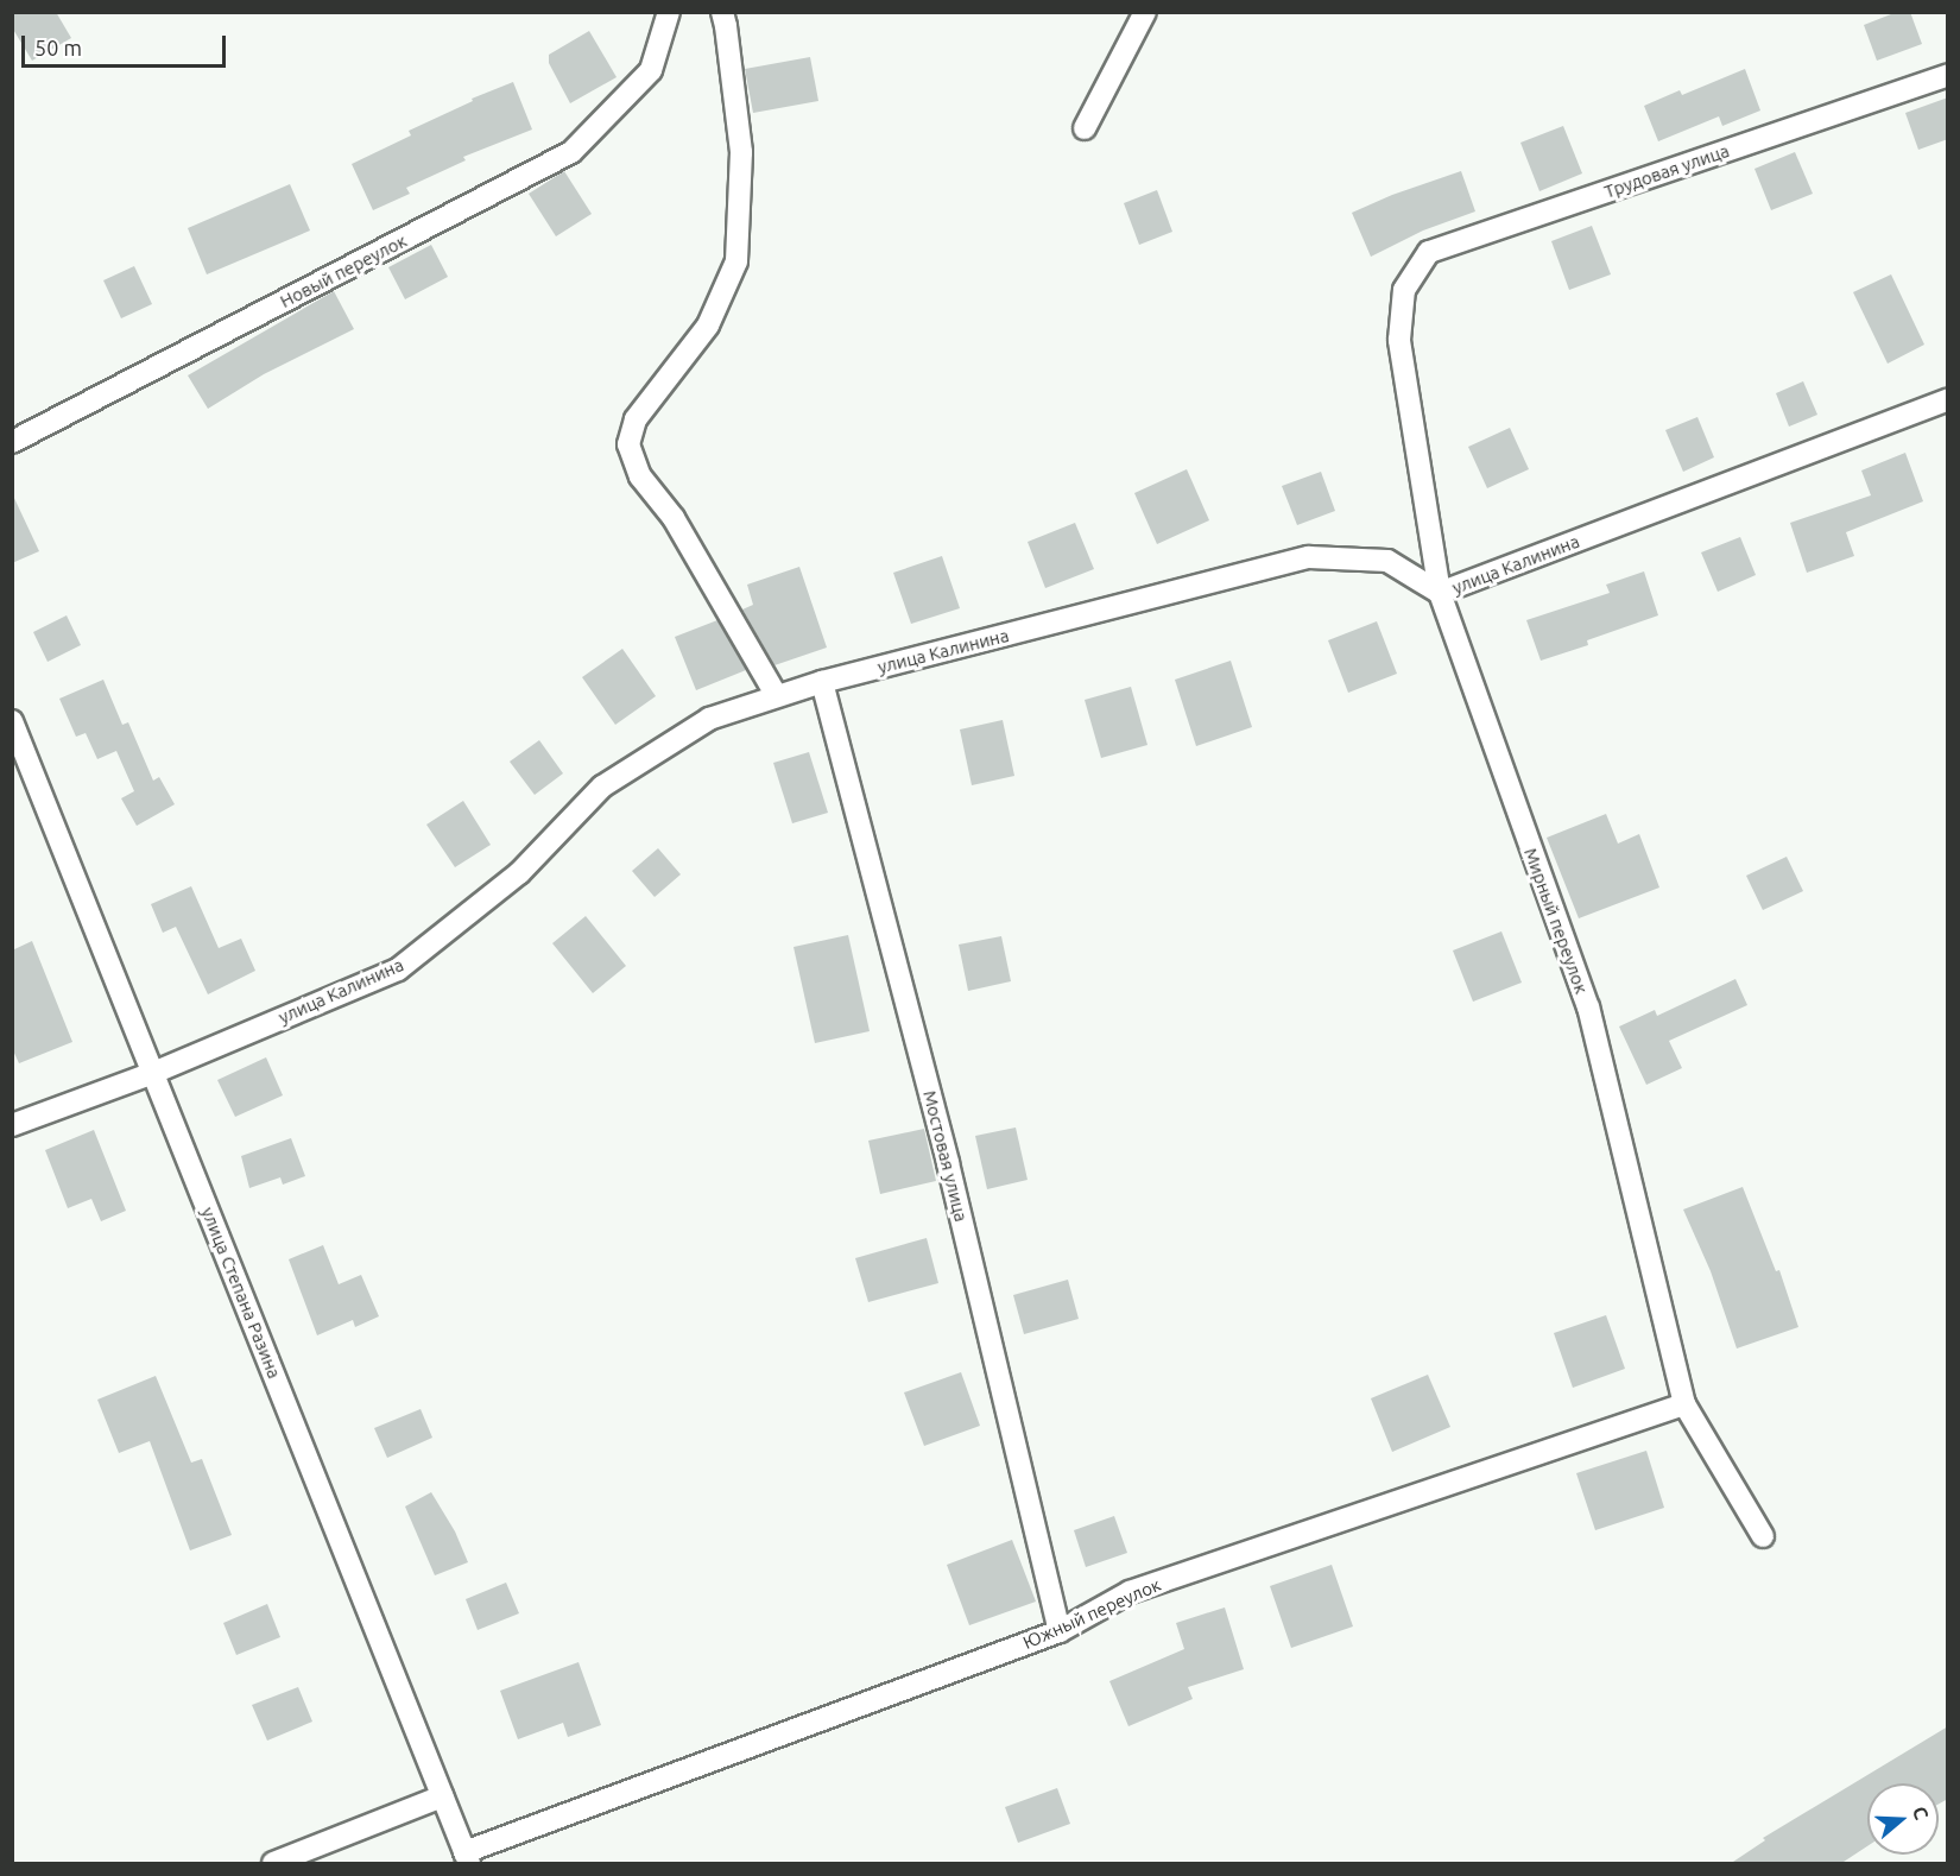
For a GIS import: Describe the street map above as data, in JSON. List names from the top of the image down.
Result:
{
  "streets": {
    "street": [
      "Трудовая улица",
      "Новый переулок",
      "улица Калинина",
      "Мирный переулок",
      "Мостовая улица",
      "улица Степана Разина",
      "Южный переулок"
    ]
  },
  "crossings": [
    ["Трудовая улица", "Мирный переулок"],
    ["улица Калинина", "Мирный переулок"],
    ["улица Калинина", "Мостовая улица"],
    ["улица Калинина", "улица Степана Разина"],
    ["Мирный переулок", "Южный переулок"],
    ["Мостовая улица", "Южный переулок"],
    ["улица Степана Разина", "Южный переулок"]
  ],
  "scale_bar": "50 m",
  "north": "right"
}
